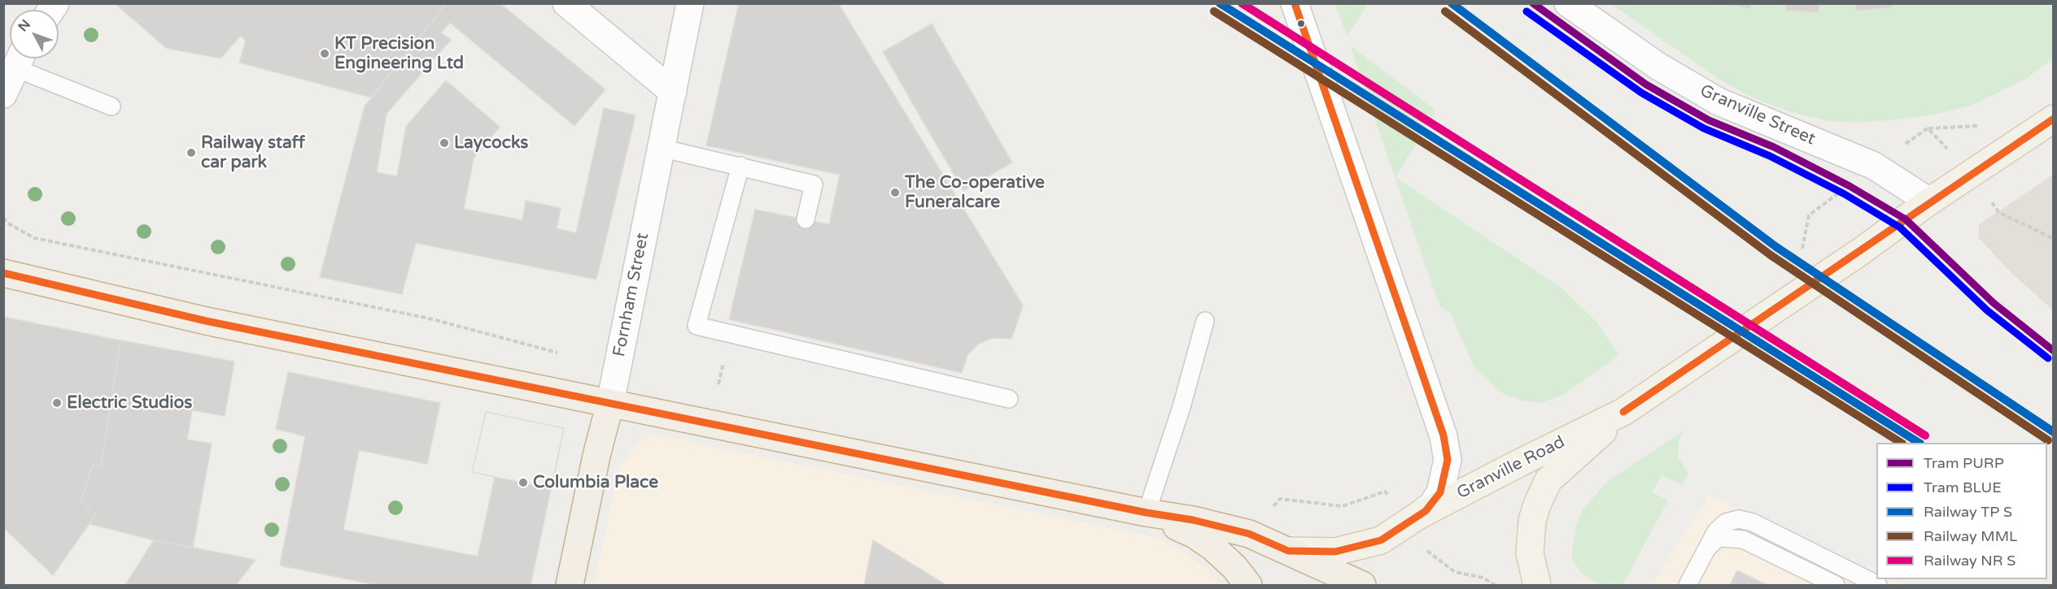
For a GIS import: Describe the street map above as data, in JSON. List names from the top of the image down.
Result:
{
  "streets": {
    "highway": ["Fornham Street"],
    "main road": ["Granville Street", "Granville Road"]
  },
  "crossings": [
    ["Granville Street", "Granville Road"]
  ],
  "places": [
    "KT Precision Engineering Ltd",
    "Laycocks",
    "Railway staff car park",
    "The Co-operative Funeralcare",
    "Electric Studios",
    "Columbia Place"
  ],
  "lines": ["tram line PURP", "tram line BLUE", "rail line MML"],
  "legend": [
    "Tram PURP",
    "Tram BLUE",
    "Railway TP S",
    "Railway MML",
    "Railway NR S"
  ],
  "north": "top left"
}
